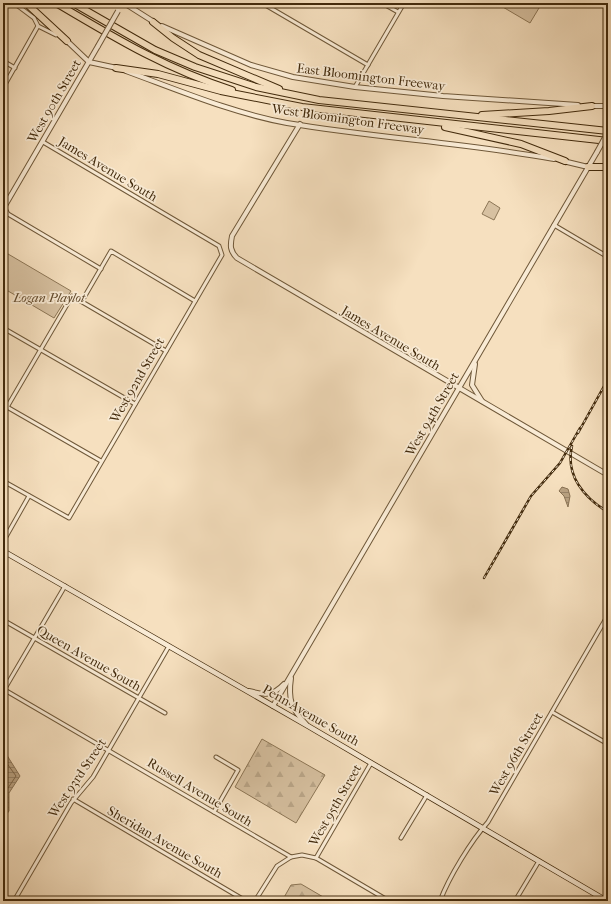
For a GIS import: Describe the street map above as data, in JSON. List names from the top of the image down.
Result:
{
  "streets": {
    "main road": ["Penn Avenue South"],
    "street": [
      "East Bloomington Freeway",
      "West 90th Street",
      "West Bloomington Freeway",
      "James Avenue South",
      "West 92nd Street",
      "West 94th Street",
      "Queen Avenue South",
      "West 96th Street",
      "West 93rd Street",
      "Russell Avenue South",
      "West 95th Street",
      "Sheridan Avenue South"
    ]
  },
  "crossings": [
    ["East Bloomington Freeway", "West 90th Street"],
    ["West 90th Street", "West Bloomington Freeway"],
    ["West 90th Street", "James Avenue South"],
    ["West Bloomington Freeway", "James Avenue South"],
    ["West Bloomington Freeway", "West 94th Street"],
    ["James Avenue South", "West 92nd Street"],
    ["James Avenue South", "West 94th Street"],
    ["West 94th Street", "Penn Avenue South"],
    ["Queen Avenue South", "West 93rd Street"],
    ["Penn Avenue South", "West 96th Street"],
    ["Penn Avenue South", "West 93rd Street"],
    ["Penn Avenue South", "West 95th Street"],
    ["West 93rd Street", "Russell Avenue South"],
    ["West 93rd Street", "Sheridan Avenue South"]
  ],
  "parks": ["Logan Playlot"]
}
